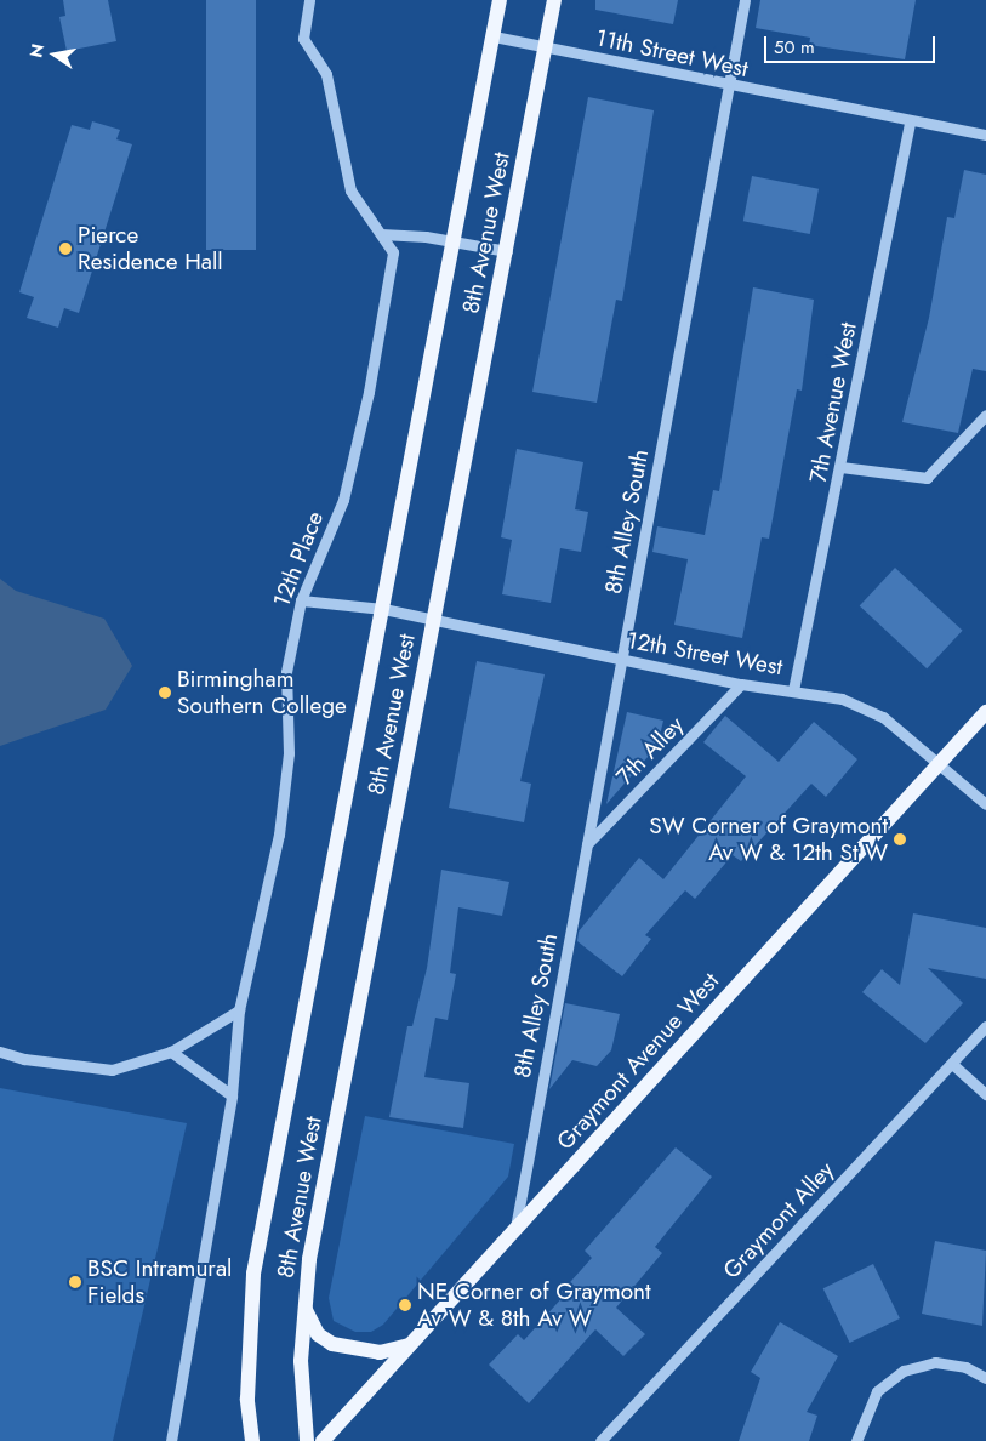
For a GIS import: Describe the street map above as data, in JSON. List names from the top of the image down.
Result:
{
  "streets": {
    "main road": ["8th Avenue West", "Graymont Avenue West"],
    "street": [
      "11th Street West",
      "7th Avenue West",
      "8th Alley South",
      "12th Place",
      "12th Street West",
      "7th Alley",
      "Graymont Alley"
    ]
  },
  "crossings": [
    ["11th Street West", "8th Avenue West"],
    ["11th Street West", "7th Avenue West"],
    ["11th Street West", "8th Alley South"],
    ["8th Avenue West", "12th Street West"],
    ["7th Avenue West", "12th Street West"],
    ["8th Alley South", "12th Street West"],
    ["8th Alley South", "7th Alley"],
    ["8th Alley South", "Graymont Avenue West"],
    ["12th Place", "12th Street West"],
    ["12th Street West", "7th Alley"],
    ["12th Street West", "Graymont Avenue West"]
  ],
  "places": [
    "Pierce Residence Hall",
    "Birmingham Southern College",
    "SW Corner of Graymont Av W & 12th St W",
    "BSC Intramural Fields",
    "NE Corner of Graymont Av W & 8th Av W"
  ],
  "scale_bar": "50 m",
  "north": "left"
}
